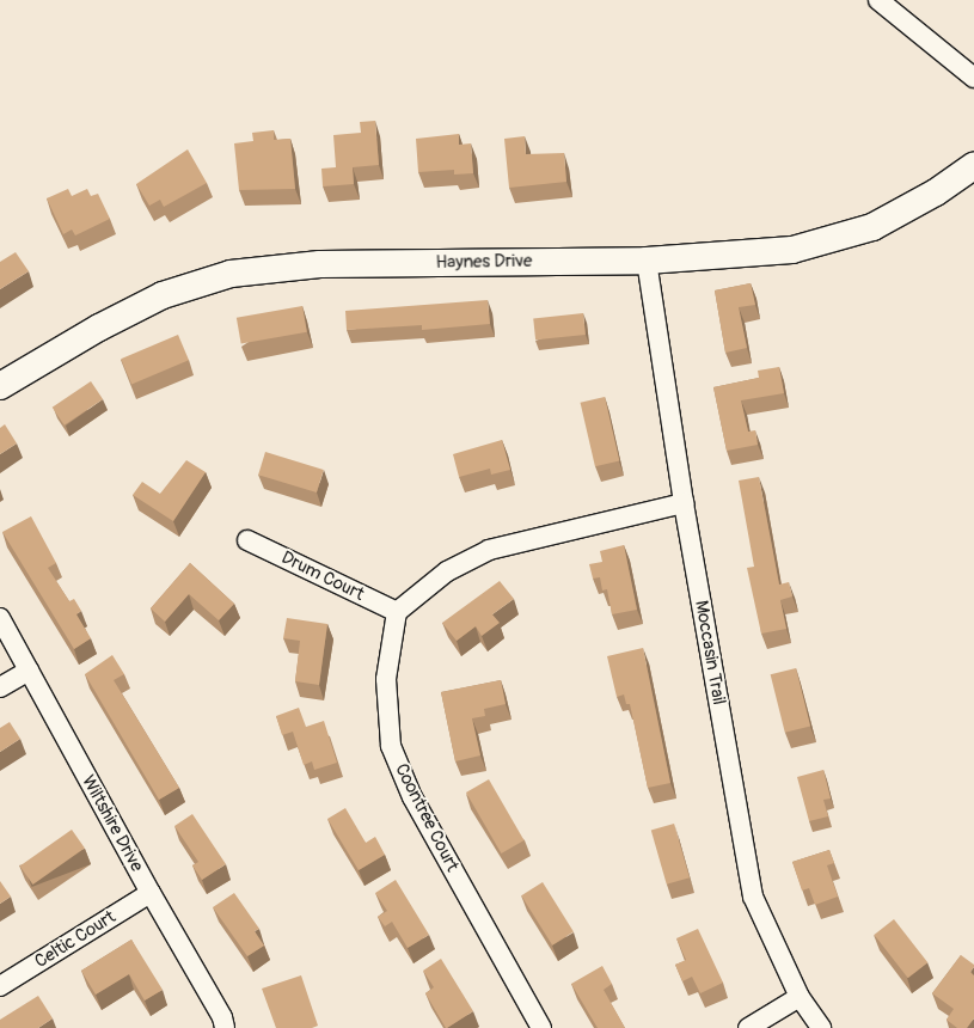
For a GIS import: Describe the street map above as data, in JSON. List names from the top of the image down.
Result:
{
  "streets": {
    "street": [
      "Haynes Drive",
      "Drum Court",
      "Moccasin Trail",
      "Coontree Court",
      "Wiltshire Drive",
      "Celtic Court"
    ]
  },
  "crossings": [
    ["Haynes Drive", "Moccasin Trail"],
    ["Drum Court", "Coontree Court"],
    ["Wiltshire Drive", "Celtic Court"]
  ]
}
